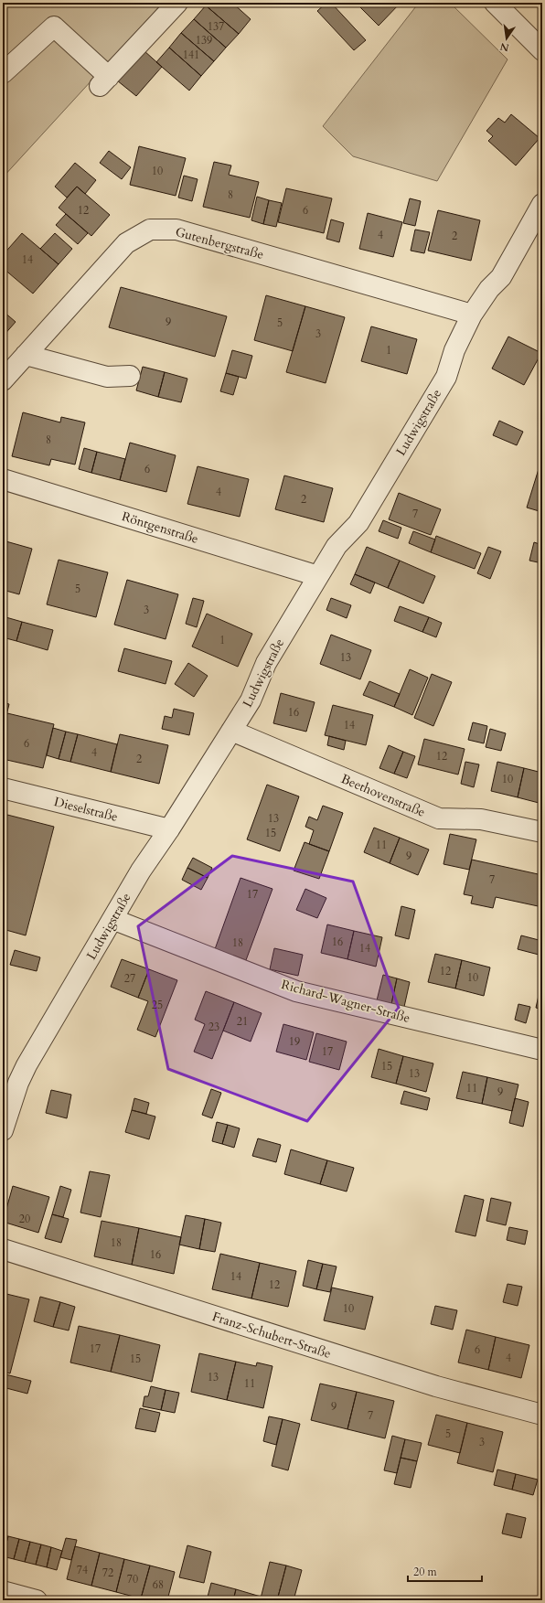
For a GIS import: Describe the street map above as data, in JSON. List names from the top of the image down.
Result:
{
  "streets": {
    "street": [
      "Gutenbergstraße",
      "Ludwigstraße",
      "Röntgenstraße",
      "Beethovenstraße",
      "Dieselstraße",
      "Richard-Wagner-Straße",
      "Franz-Schubert-Straße"
    ]
  },
  "crossings": [
    ["Gutenbergstraße", "Ludwigstraße"],
    ["Ludwigstraße", "Röntgenstraße"],
    ["Ludwigstraße", "Beethovenstraße"],
    ["Ludwigstraße", "Dieselstraße"],
    ["Ludwigstraße", "Richard-Wagner-Straße"]
  ],
  "house_numbers": [
    "137",
    "139",
    "141",
    "10",
    "8",
    "12",
    "6",
    "4",
    "2",
    "14",
    "9",
    "5",
    "3",
    "1",
    "8",
    "6",
    "4",
    "2",
    "7",
    "5",
    "3",
    "1",
    "13",
    "16",
    "14",
    "6",
    "4",
    "12",
    "2",
    "10",
    "13",
    "15",
    "11",
    "9",
    "7",
    "17",
    "16",
    "18",
    "14",
    "12",
    "10",
    "27",
    "25",
    "21",
    "23",
    "19",
    "17",
    "15",
    "13",
    "11",
    "9",
    "20",
    "18",
    "16",
    "14",
    "12",
    "10",
    "17",
    "6",
    "4",
    "15",
    "13",
    "11",
    "9",
    "7",
    "5",
    "3",
    "74",
    "72",
    "70",
    "68"
  ],
  "scale_bar": "20 m",
  "north": "bottom"
}
